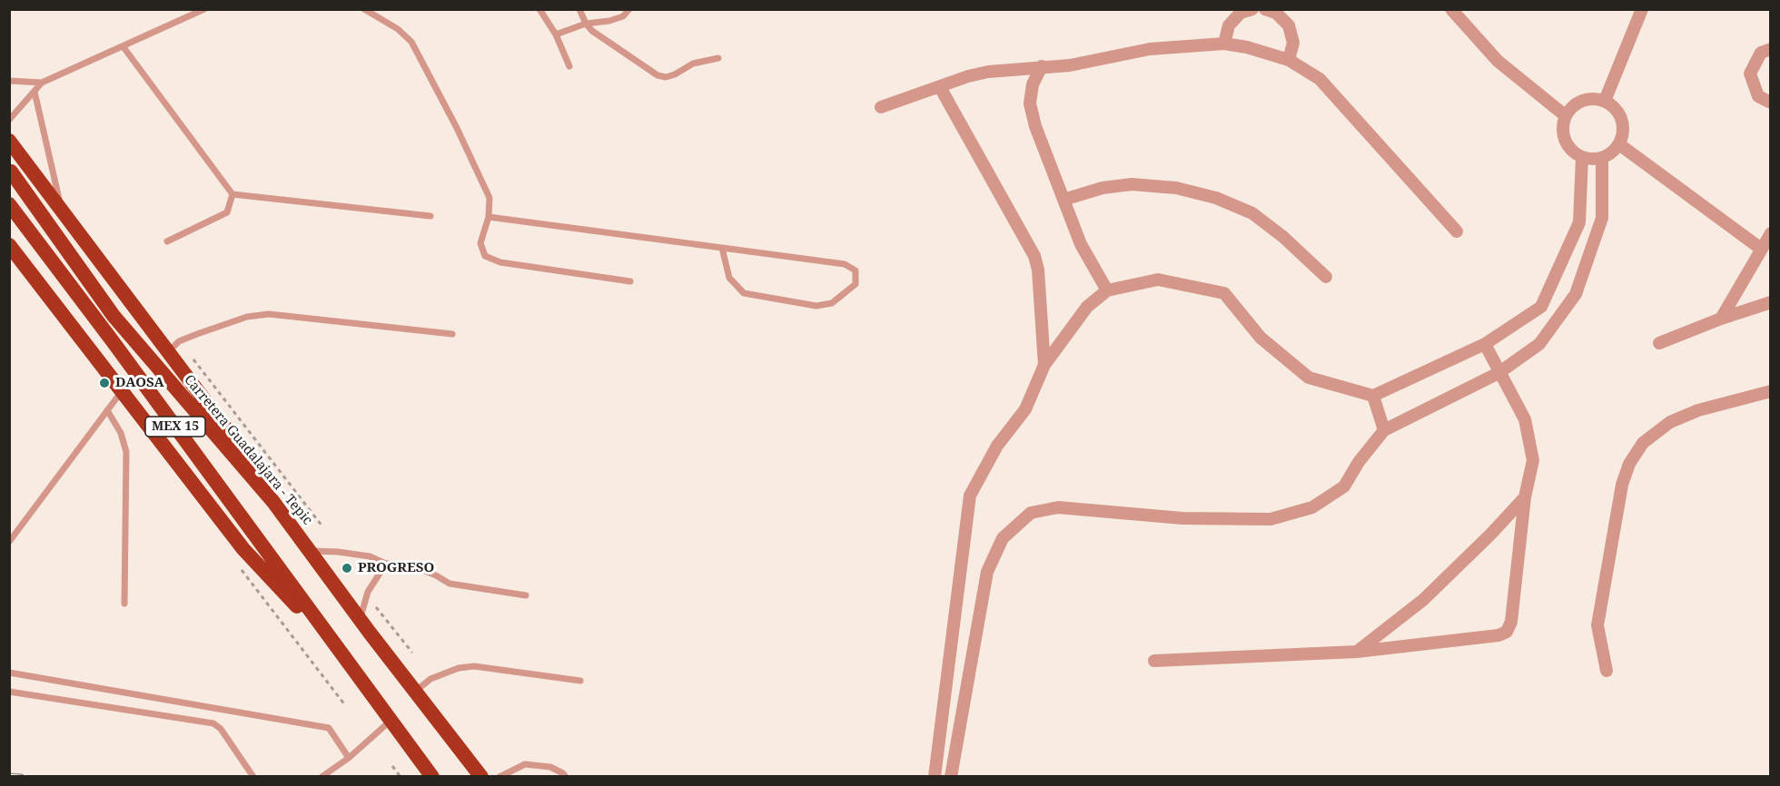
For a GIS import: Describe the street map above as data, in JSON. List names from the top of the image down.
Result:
{
  "streets": {
    "highway": ["MEX 15", "Carretera Guadalajara - Tepic"]
  },
  "places": ["DAOSA", "PROGRESO"]
}
